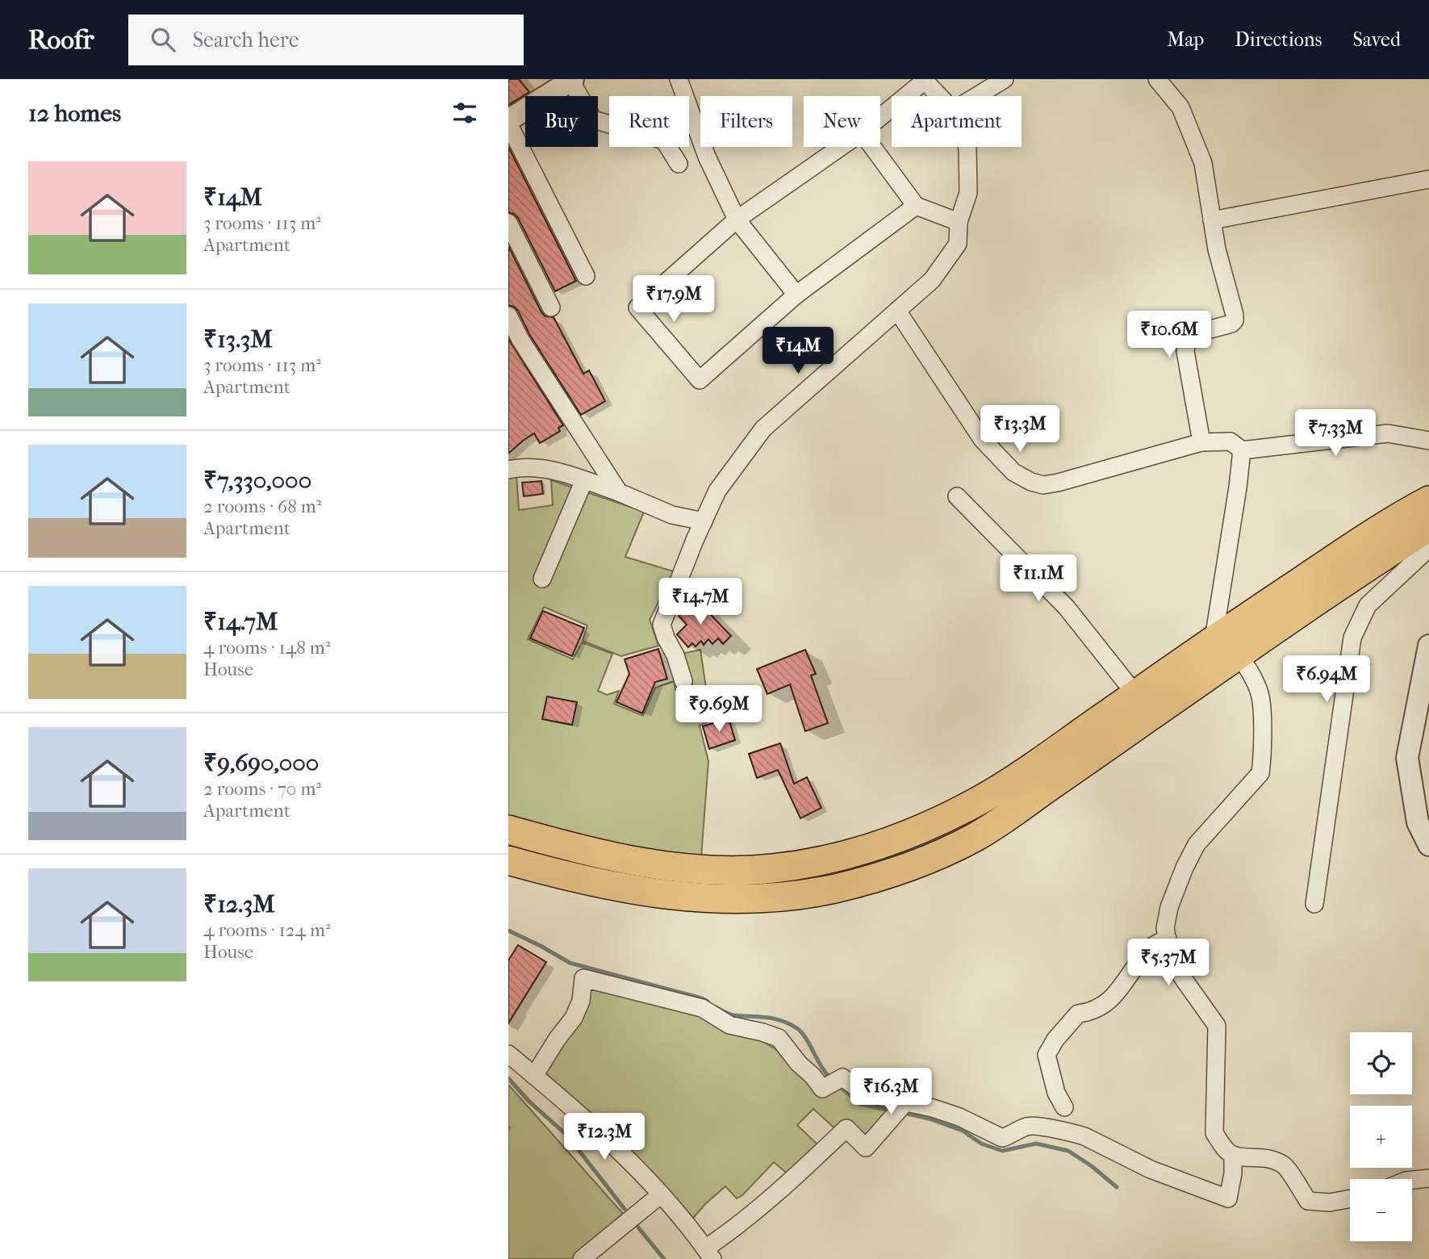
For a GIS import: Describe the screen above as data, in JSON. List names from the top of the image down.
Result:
{
  "page": {
    "header": "Roofr",
    "search": "Search here",
    "nav": ["Map", "Directions", "Saved"],
    "heading": "12 homes",
    "chip": [
      "Buy",
      "Rent",
      "Filters",
      "New",
      "Apartment"
    ],
    "list": [
      {
        "name": "₹14M",
        "note": "3 rooms · 113 m² · Apartment"
      },
      {
        "name": "₹13.3M",
        "note": "3 rooms · 113 m² · Apartment"
      },
      {
        "name": "₹7,330,000",
        "note": "2 rooms · 68 m² · Apartment"
      },
      {
        "name": "₹14.7M",
        "note": "4 rooms · 148 m² · House"
      },
      {
        "name": "₹9,690,000",
        "note": "2 rooms · 70 m² · Apartment"
      },
      {
        "name": "₹12.3M",
        "note": "4 rooms · 124 m² · House"
      }
    ],
    "price": [
      "₹17.9M",
      "₹10.6M",
      "₹14M",
      "₹13.3M",
      "₹7.33M",
      "₹11.1M",
      "₹14.7M",
      "₹6.94M",
      "₹9.69M",
      "₹5.37M",
      "₹16.3M",
      "₹12.3M"
    ],
    "map_buttons": ["+", "−"]
  }
}
